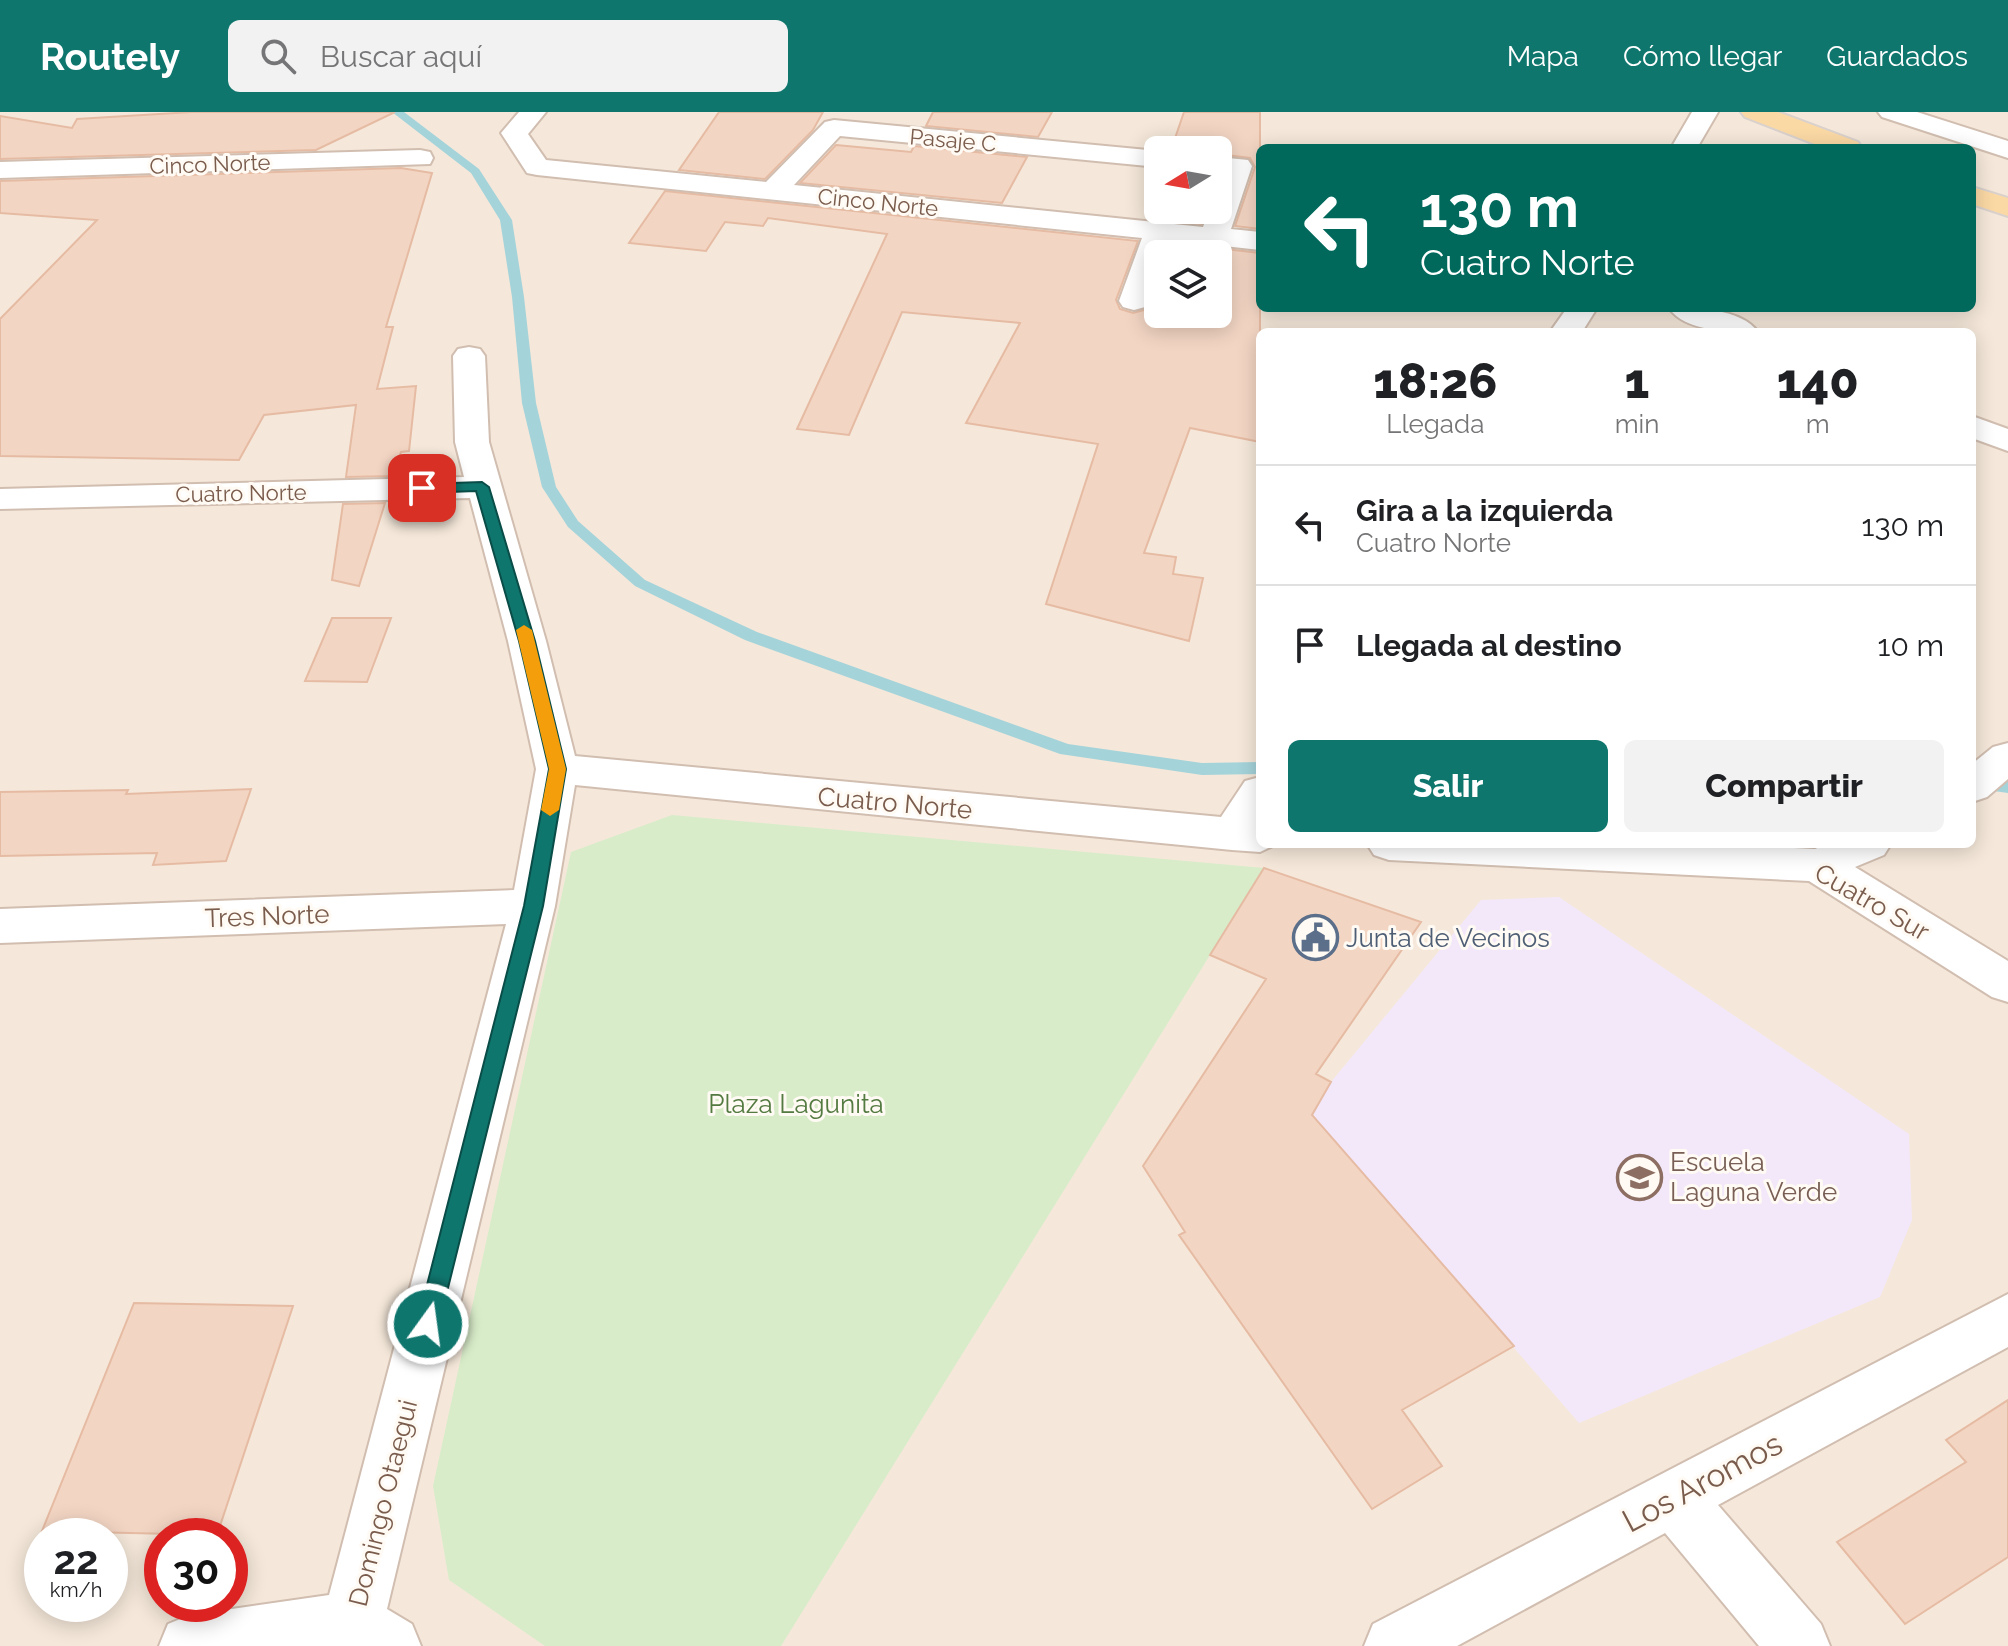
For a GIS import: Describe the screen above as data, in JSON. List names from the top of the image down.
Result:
{
  "streets": {
    "street": [
      "Pasaje C",
      "Cinco Norte",
      "Cuatro Norte",
      "Cuatro Sur",
      "Tres Norte",
      "Los Aromos",
      "Domingo Otaegui"
    ]
  },
  "crossings": [
    ["Pasaje C", "Cinco Norte"],
    ["Cuatro Norte", "Domingo Otaegui"],
    ["Tres Norte", "Domingo Otaegui"]
  ],
  "parks": ["Plaza Lagunita"],
  "places": {
    "public building": ["Junta de Vecinos"],
    "school or university": ["Escuela Laguna Verde"]
  },
  "north": "left",
  "page": {
    "header": "Routely",
    "search": "Buscar aquí",
    "nav": ["Mapa", "Cómo llegar", "Guardados"],
    "turn": ["130 m", "Cuatro Norte"],
    "eta": [
      "18:26",
      "Llegada",
      "1",
      "min",
      "140",
      "m"
    ],
    "list": [
      {
        "name": "Gira a la izquierda",
        "note": "Cuatro Norte",
        "value": "130 m"
      },
      {
        "name": "Llegada al destino",
        "value": "10 m"
      }
    ],
    "buttons": ["Salir", "Compartir"],
    "speed": "22 km/h",
    "limit": "30"
  }
}
